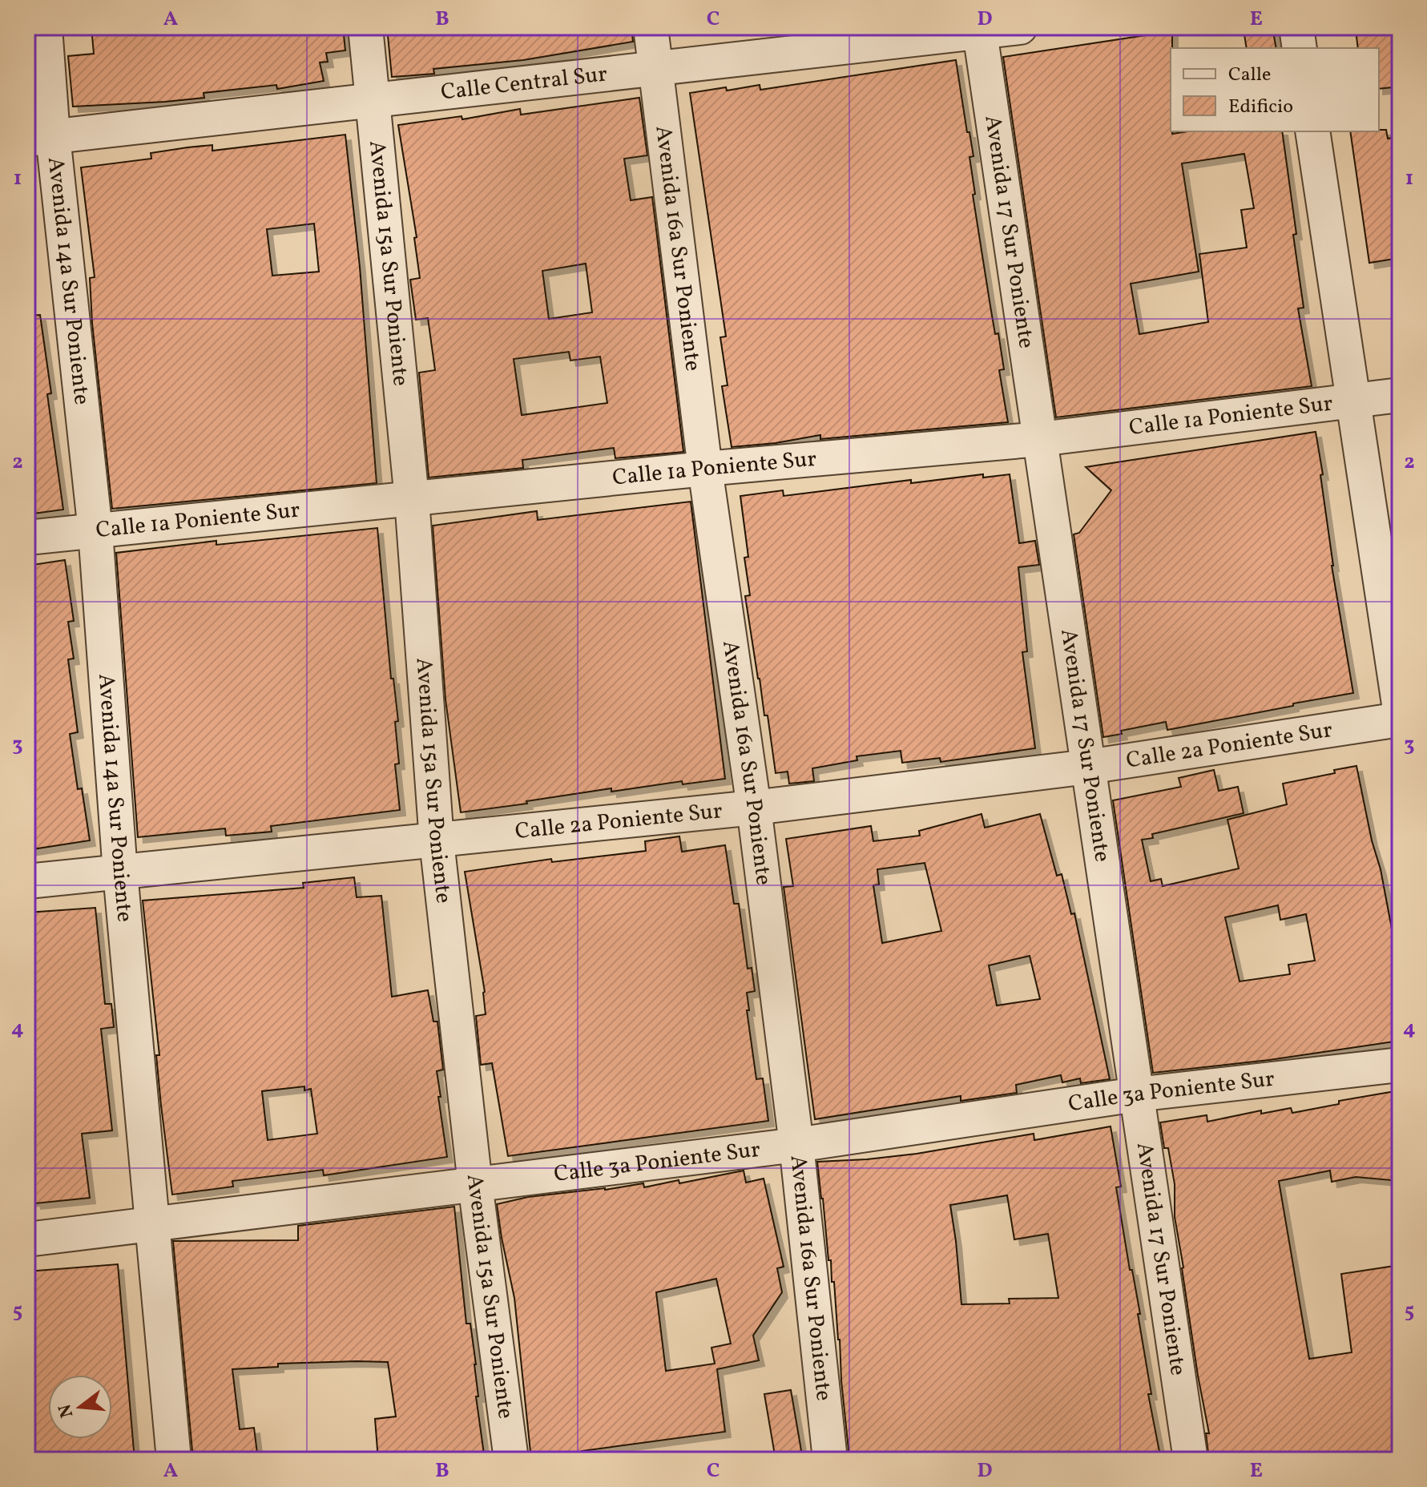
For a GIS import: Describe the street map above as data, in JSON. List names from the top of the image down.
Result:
{
  "streets": {
    "street": [
      "Calle Central Sur",
      "Avenida 17 Sur Poniente",
      "Avenida 16a Sur Poniente",
      "Avenida 15a Sur Poniente",
      "Avenida 14a Sur Poniente",
      "Calle 1a Poniente Sur",
      "Calle 2a Poniente Sur",
      "Calle 3a Poniente Sur"
    ]
  },
  "crossings": [
    ["Calle Central Sur", "Avenida 17 Sur Poniente"],
    ["Calle Central Sur", "Avenida 16a Sur Poniente"],
    ["Calle Central Sur", "Avenida 15a Sur Poniente"],
    ["Calle Central Sur", "Avenida 14a Sur Poniente"],
    ["Avenida 17 Sur Poniente", "Calle 1a Poniente Sur"],
    ["Avenida 17 Sur Poniente", "Calle 2a Poniente Sur"],
    ["Avenida 17 Sur Poniente", "Calle 3a Poniente Sur"],
    ["Avenida 16a Sur Poniente", "Calle 1a Poniente Sur"],
    ["Avenida 16a Sur Poniente", "Calle 2a Poniente Sur"],
    ["Avenida 16a Sur Poniente", "Calle 3a Poniente Sur"],
    ["Avenida 15a Sur Poniente", "Calle 1a Poniente Sur"],
    ["Avenida 15a Sur Poniente", "Calle 2a Poniente Sur"],
    ["Avenida 15a Sur Poniente", "Calle 3a Poniente Sur"],
    ["Avenida 14a Sur Poniente", "Calle 1a Poniente Sur"],
    ["Avenida 14a Sur Poniente", "Calle 2a Poniente Sur"],
    ["Avenida 14a Sur Poniente", "Calle 3a Poniente Sur"]
  ],
  "legend": ["Calle", "Edificio"],
  "north": "left",
  "grid": {
    "columns": [
      "A",
      "B",
      "C",
      "D",
      "E"
    ],
    "rows": [
      "1",
      "2",
      "3",
      "4",
      "5"
    ]
  }
}
